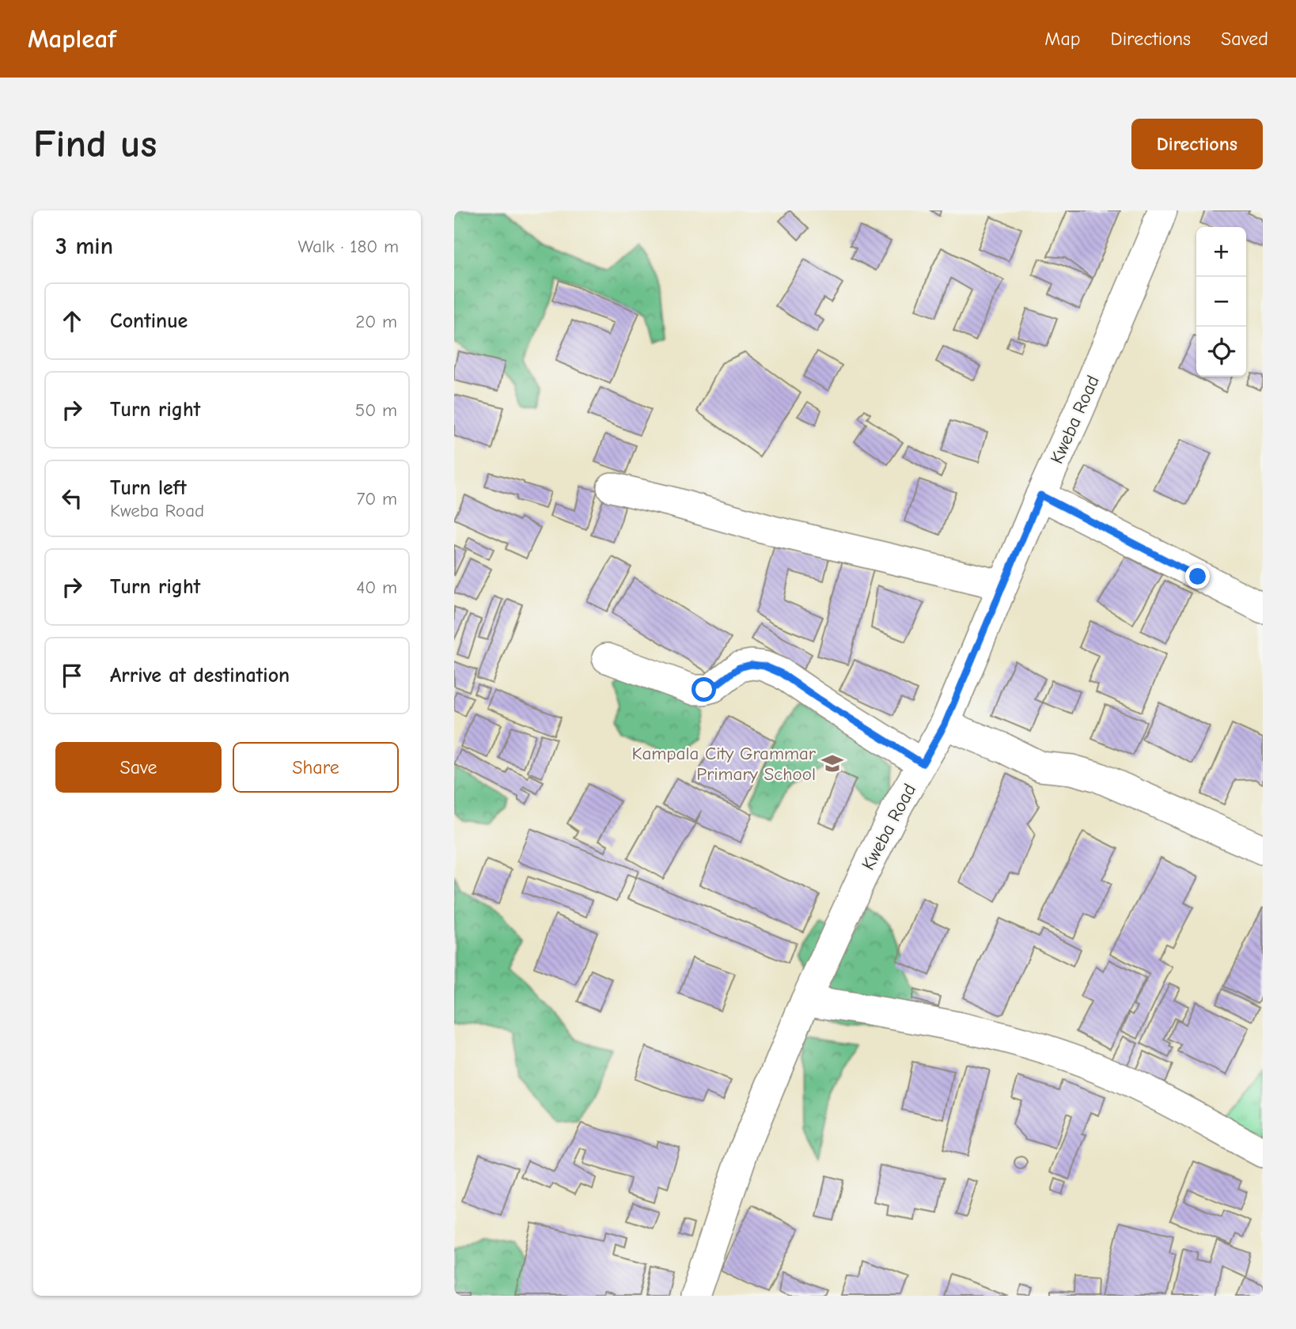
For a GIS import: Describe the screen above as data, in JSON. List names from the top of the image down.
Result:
{
  "streets": {
    "street": ["Kweba Road"]
  },
  "places": {
    "school or university": ["Kampala City Grammar Primary School"]
  },
  "page": {
    "header": "Mapleaf",
    "nav": ["Map", "Directions", "Saved"],
    "buttons": [
      "Directions",
      ["Save", "Share"]
    ],
    "title": "Find us",
    "heading": ["3 min", "Walk · 180 m"],
    "map_buttons": ["+", "−"],
    "list": [
      ["Continue", "20 m"],
      ["Turn right", "50 m"],
      ["Turn left", "Kweba Road", "70 m"],
      ["Turn right", "40 m"],
      "Arrive at destination"
    ]
  }
}
